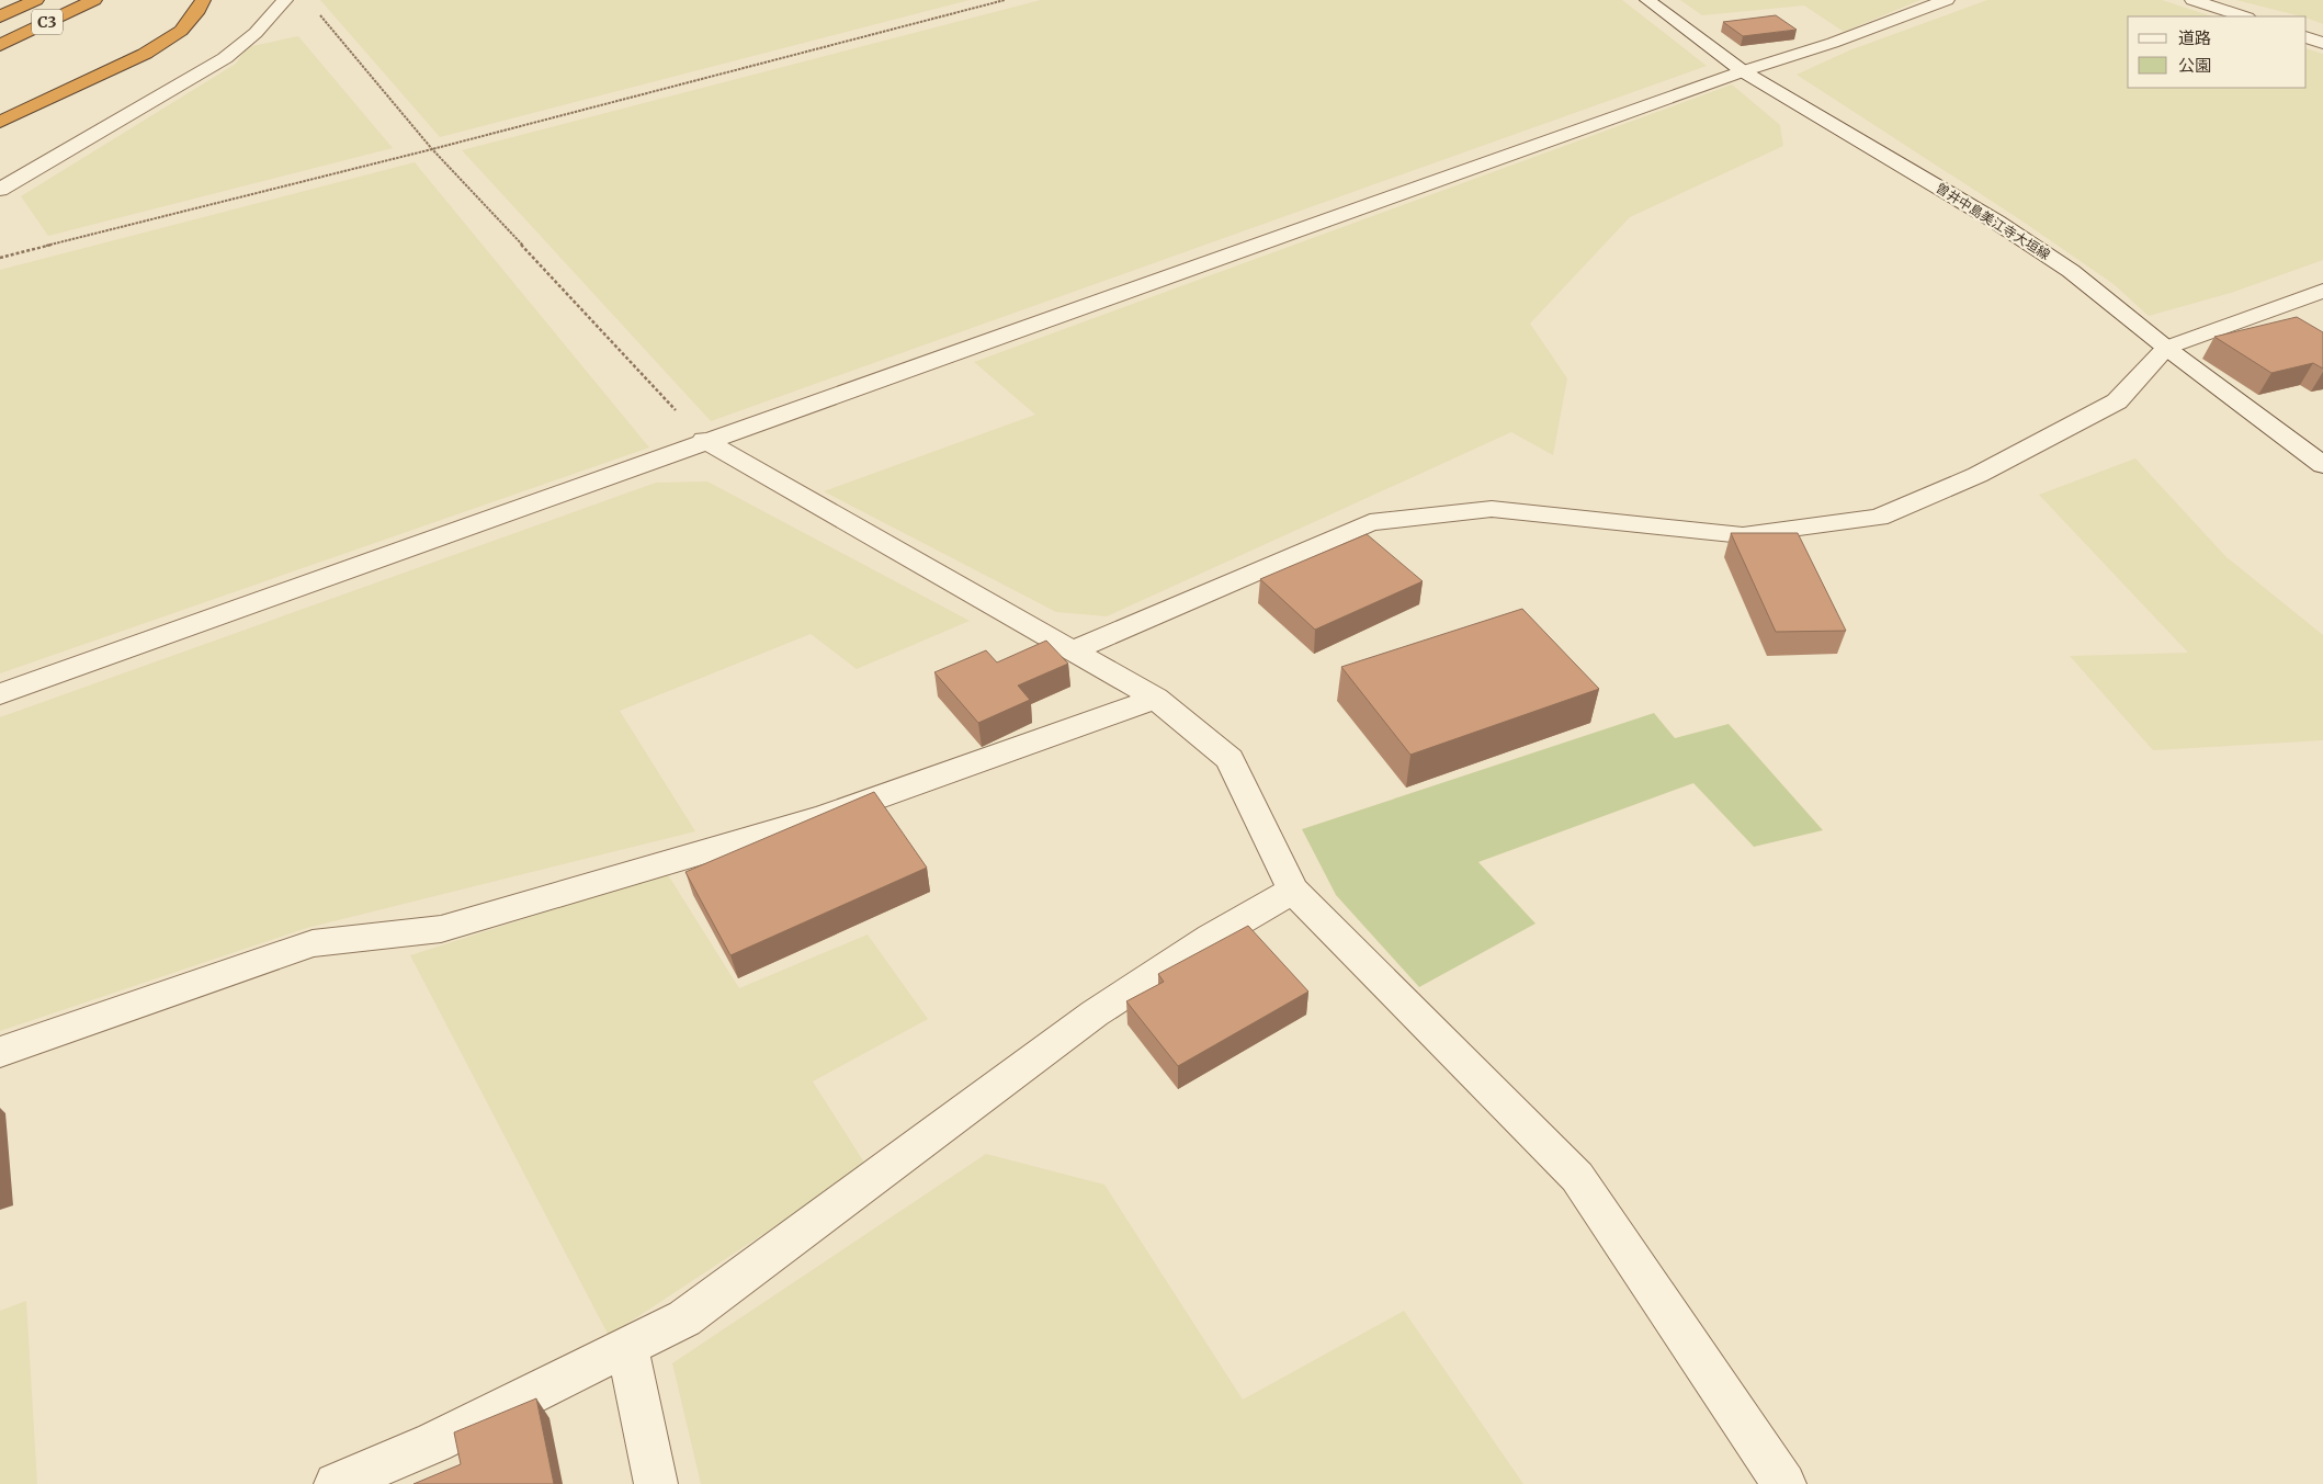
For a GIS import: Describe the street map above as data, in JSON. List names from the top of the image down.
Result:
{
  "streets": {
    "highway": ["C3"],
    "street": ["曽井中島美江寺大垣線"]
  },
  "legend": ["道路", "公園"]
}
